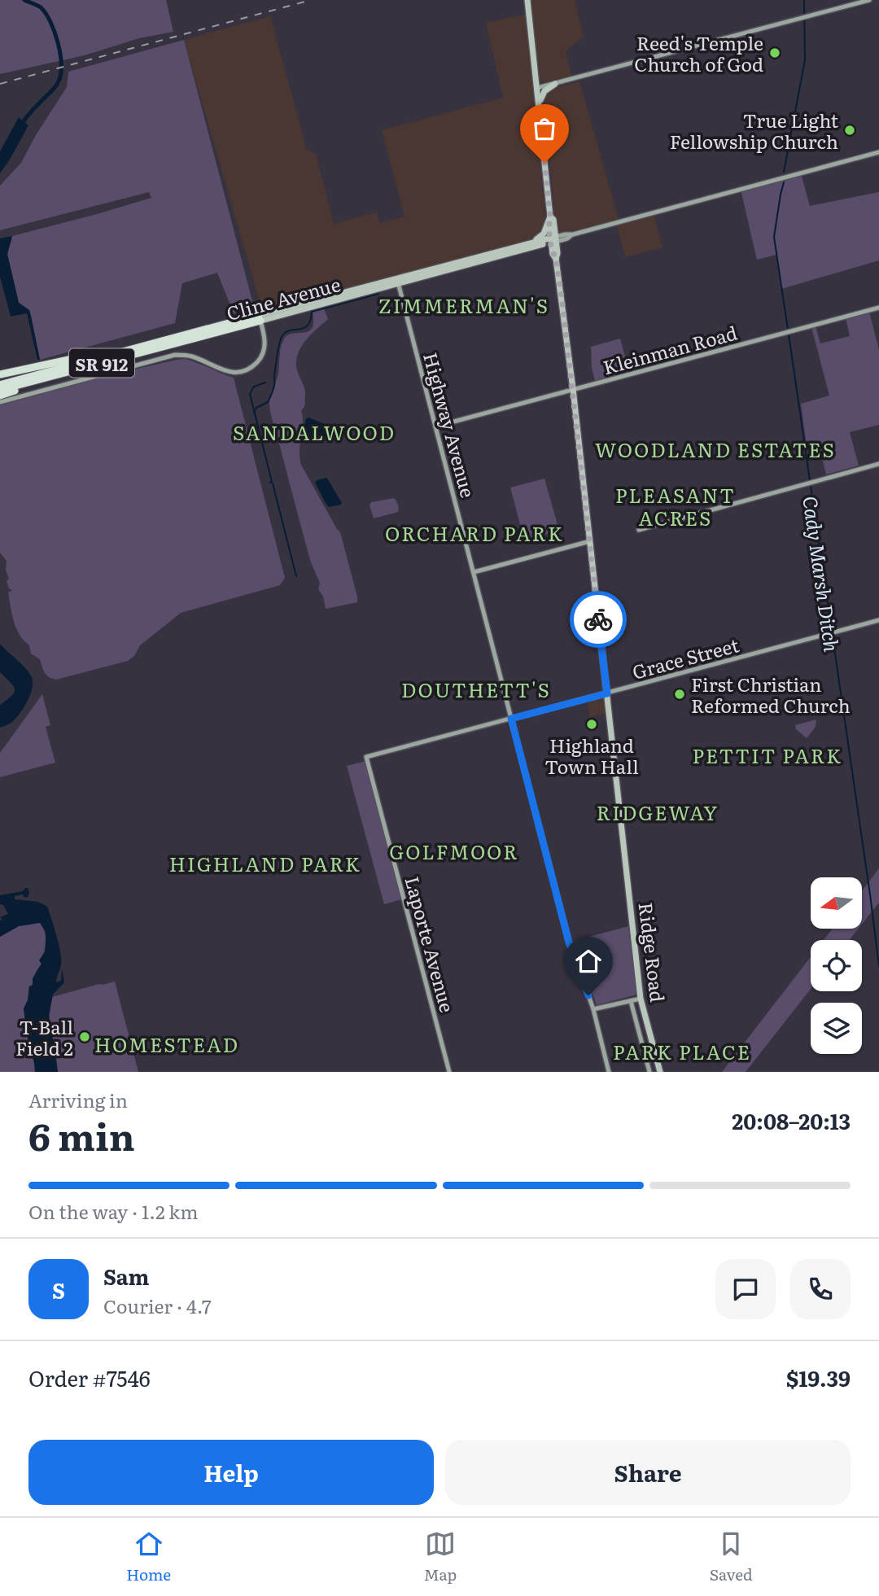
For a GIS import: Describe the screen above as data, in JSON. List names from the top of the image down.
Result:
{
  "streets": {
    "highway": ["Cline Avenue", "SR 912"],
    "main road": ["Ridge Road"],
    "street": [
      "Kleinman Road",
      "Highway Avenue",
      "Grace Street",
      "Laporte Avenue"
    ]
  },
  "crossings": [
    ["Cline Avenue", "Highway Avenue"],
    ["Cline Avenue", "Ridge Road"],
    ["Kleinman Road", "Highway Avenue"],
    ["Kleinman Road", "Ridge Road"],
    ["Highway Avenue", "Grace Street"],
    ["Grace Street", "Laporte Avenue"],
    ["Grace Street", "Ridge Road"]
  ],
  "districts": [
    "ZIMMERMAN'S",
    "SANDALWOOD",
    "WOODLAND ESTATES",
    "PLEASANT ACRES",
    "ORCHARD PARK",
    "DOUTHETT'S",
    "PETTIT PARK",
    "RIDGEWAY",
    "GOLFMOOR",
    "HIGHLAND PARK",
    "HOMESTEAD",
    "PARK PLACE"
  ],
  "water": ["Cady Marsh Ditch"],
  "places": [
    "Reed's Temple Church of God",
    "True Light Fellowship Church",
    "First Christian Reformed Church",
    "Highland Town Hall",
    "T-Ball Field 2"
  ],
  "north": "left",
  "page": {
    "heading": ["6 min", "Arriving in", "20:08–20:13"],
    "panel": [
      "Sam",
      "Courier · 4.7",
      "Order #7546",
      "$19.39"
    ],
    "bar": "On the way · 1.2 km",
    "round": "S",
    "buttons": ["Help", "Share"],
    "tabs": ["Home", "Map", "Saved"]
  }
}
